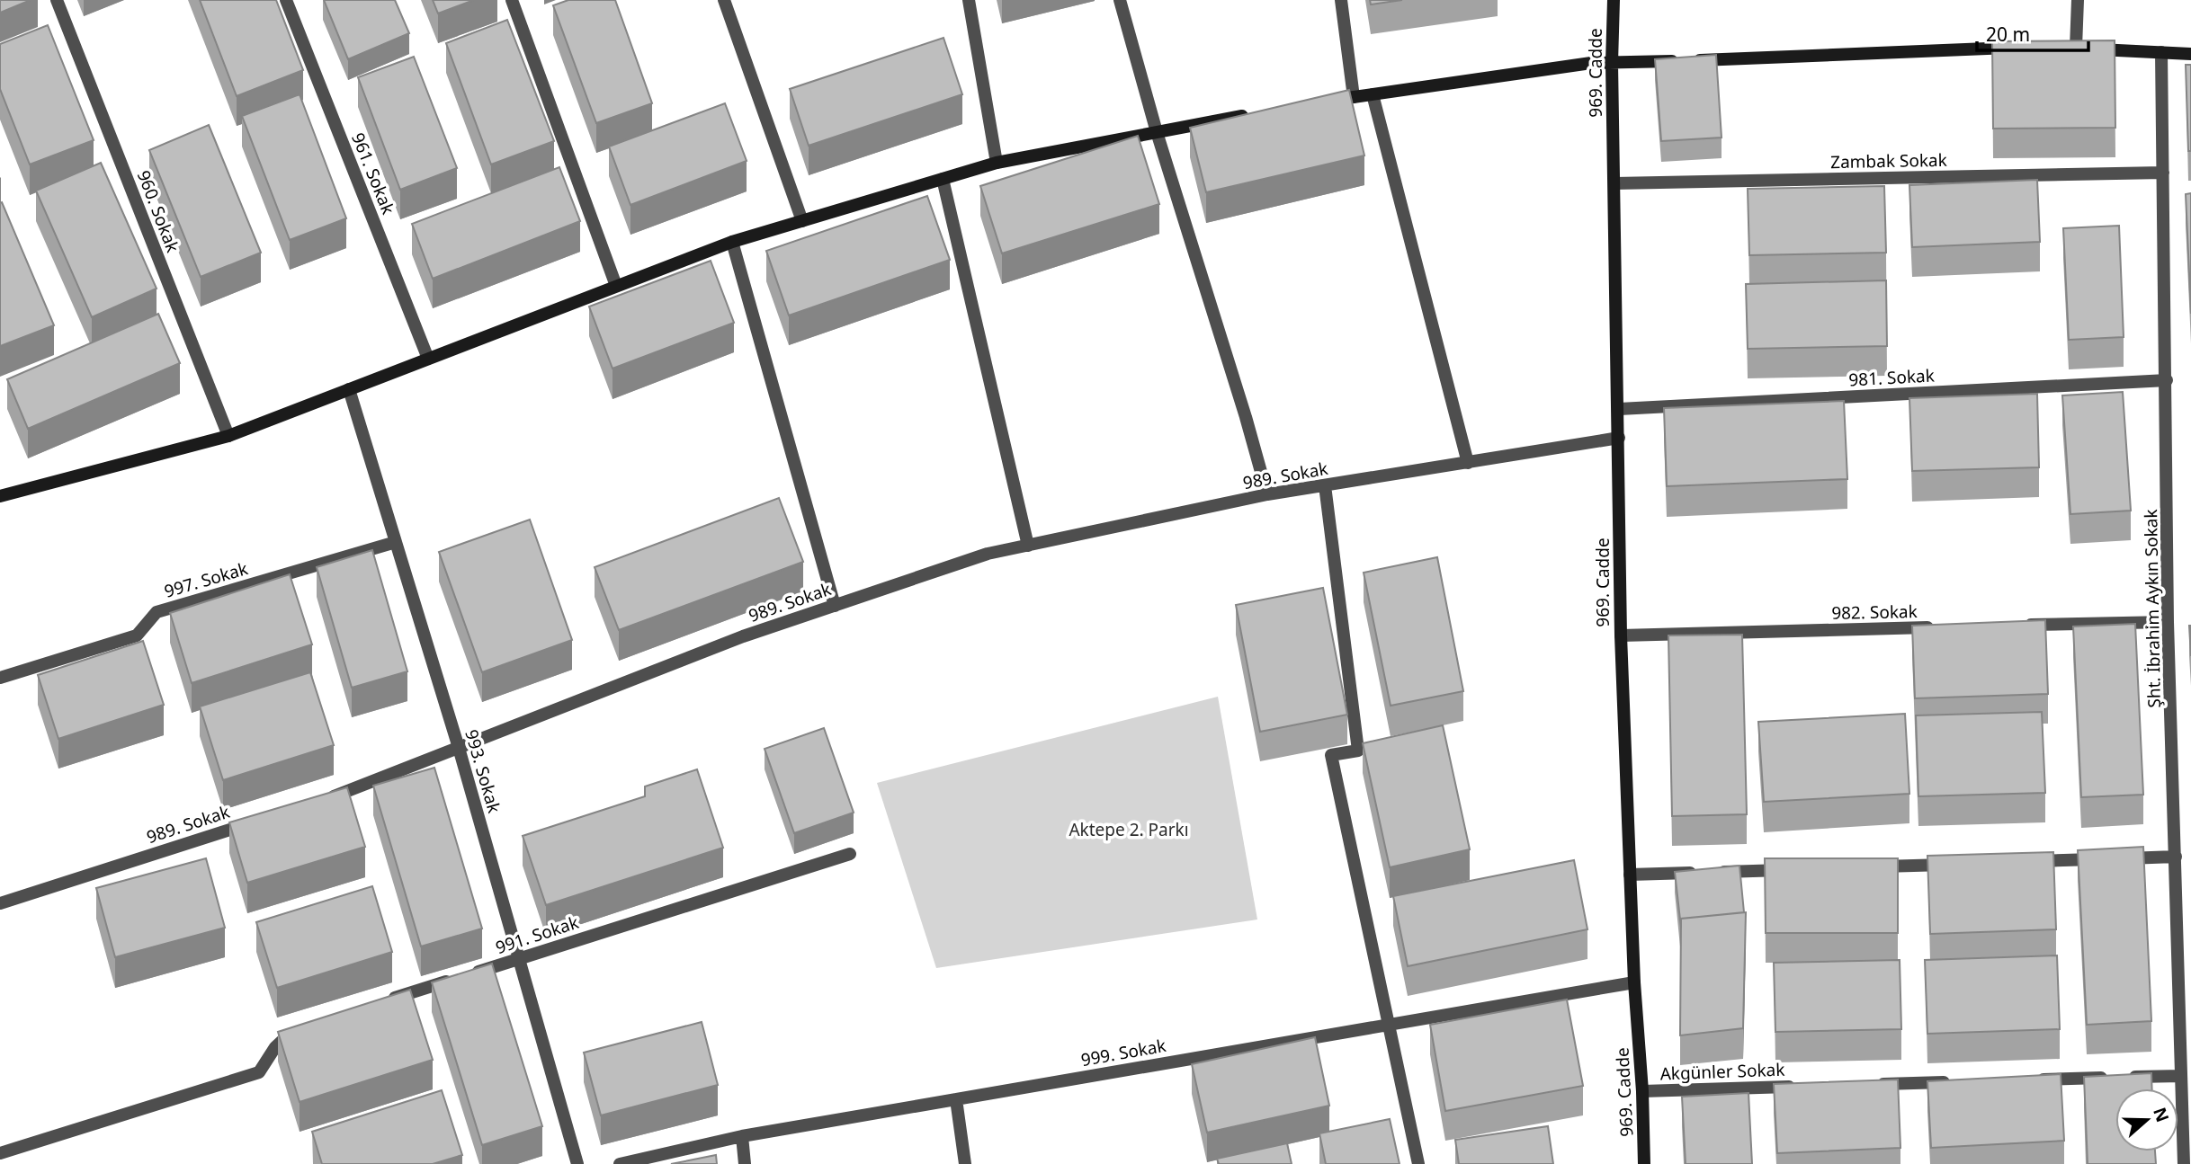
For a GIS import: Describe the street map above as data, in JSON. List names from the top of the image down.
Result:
{
  "streets": {
    "street": [
      "969. Cadde",
      "Zambak Sokak",
      "961. Sokak",
      "960. Sokak",
      "981. Sokak",
      "989. Sokak",
      "997. Sokak",
      "Şht. İbrahim Aykın Sokak",
      "982. Sokak",
      "993. Sokak",
      "991. Sokak",
      "999. Sokak",
      "Akgünler Sokak"
    ]
  },
  "crossings": [
    ["969. Cadde", "Zambak Sokak"],
    ["969. Cadde", "981. Sokak"],
    ["969. Cadde", "989. Sokak"],
    ["969. Cadde", "982. Sokak"],
    ["969. Cadde", "999. Sokak"],
    ["969. Cadde", "Akgünler Sokak"],
    ["Zambak Sokak", "Şht. İbrahim Aykın Sokak"],
    ["981. Sokak", "Şht. İbrahim Aykın Sokak"],
    ["989. Sokak", "993. Sokak"],
    ["997. Sokak", "993. Sokak"],
    ["993. Sokak", "991. Sokak"]
  ],
  "parks": ["Aktepe 2. Parkı"],
  "scale_bar": "20 m",
  "north": "right"
}
